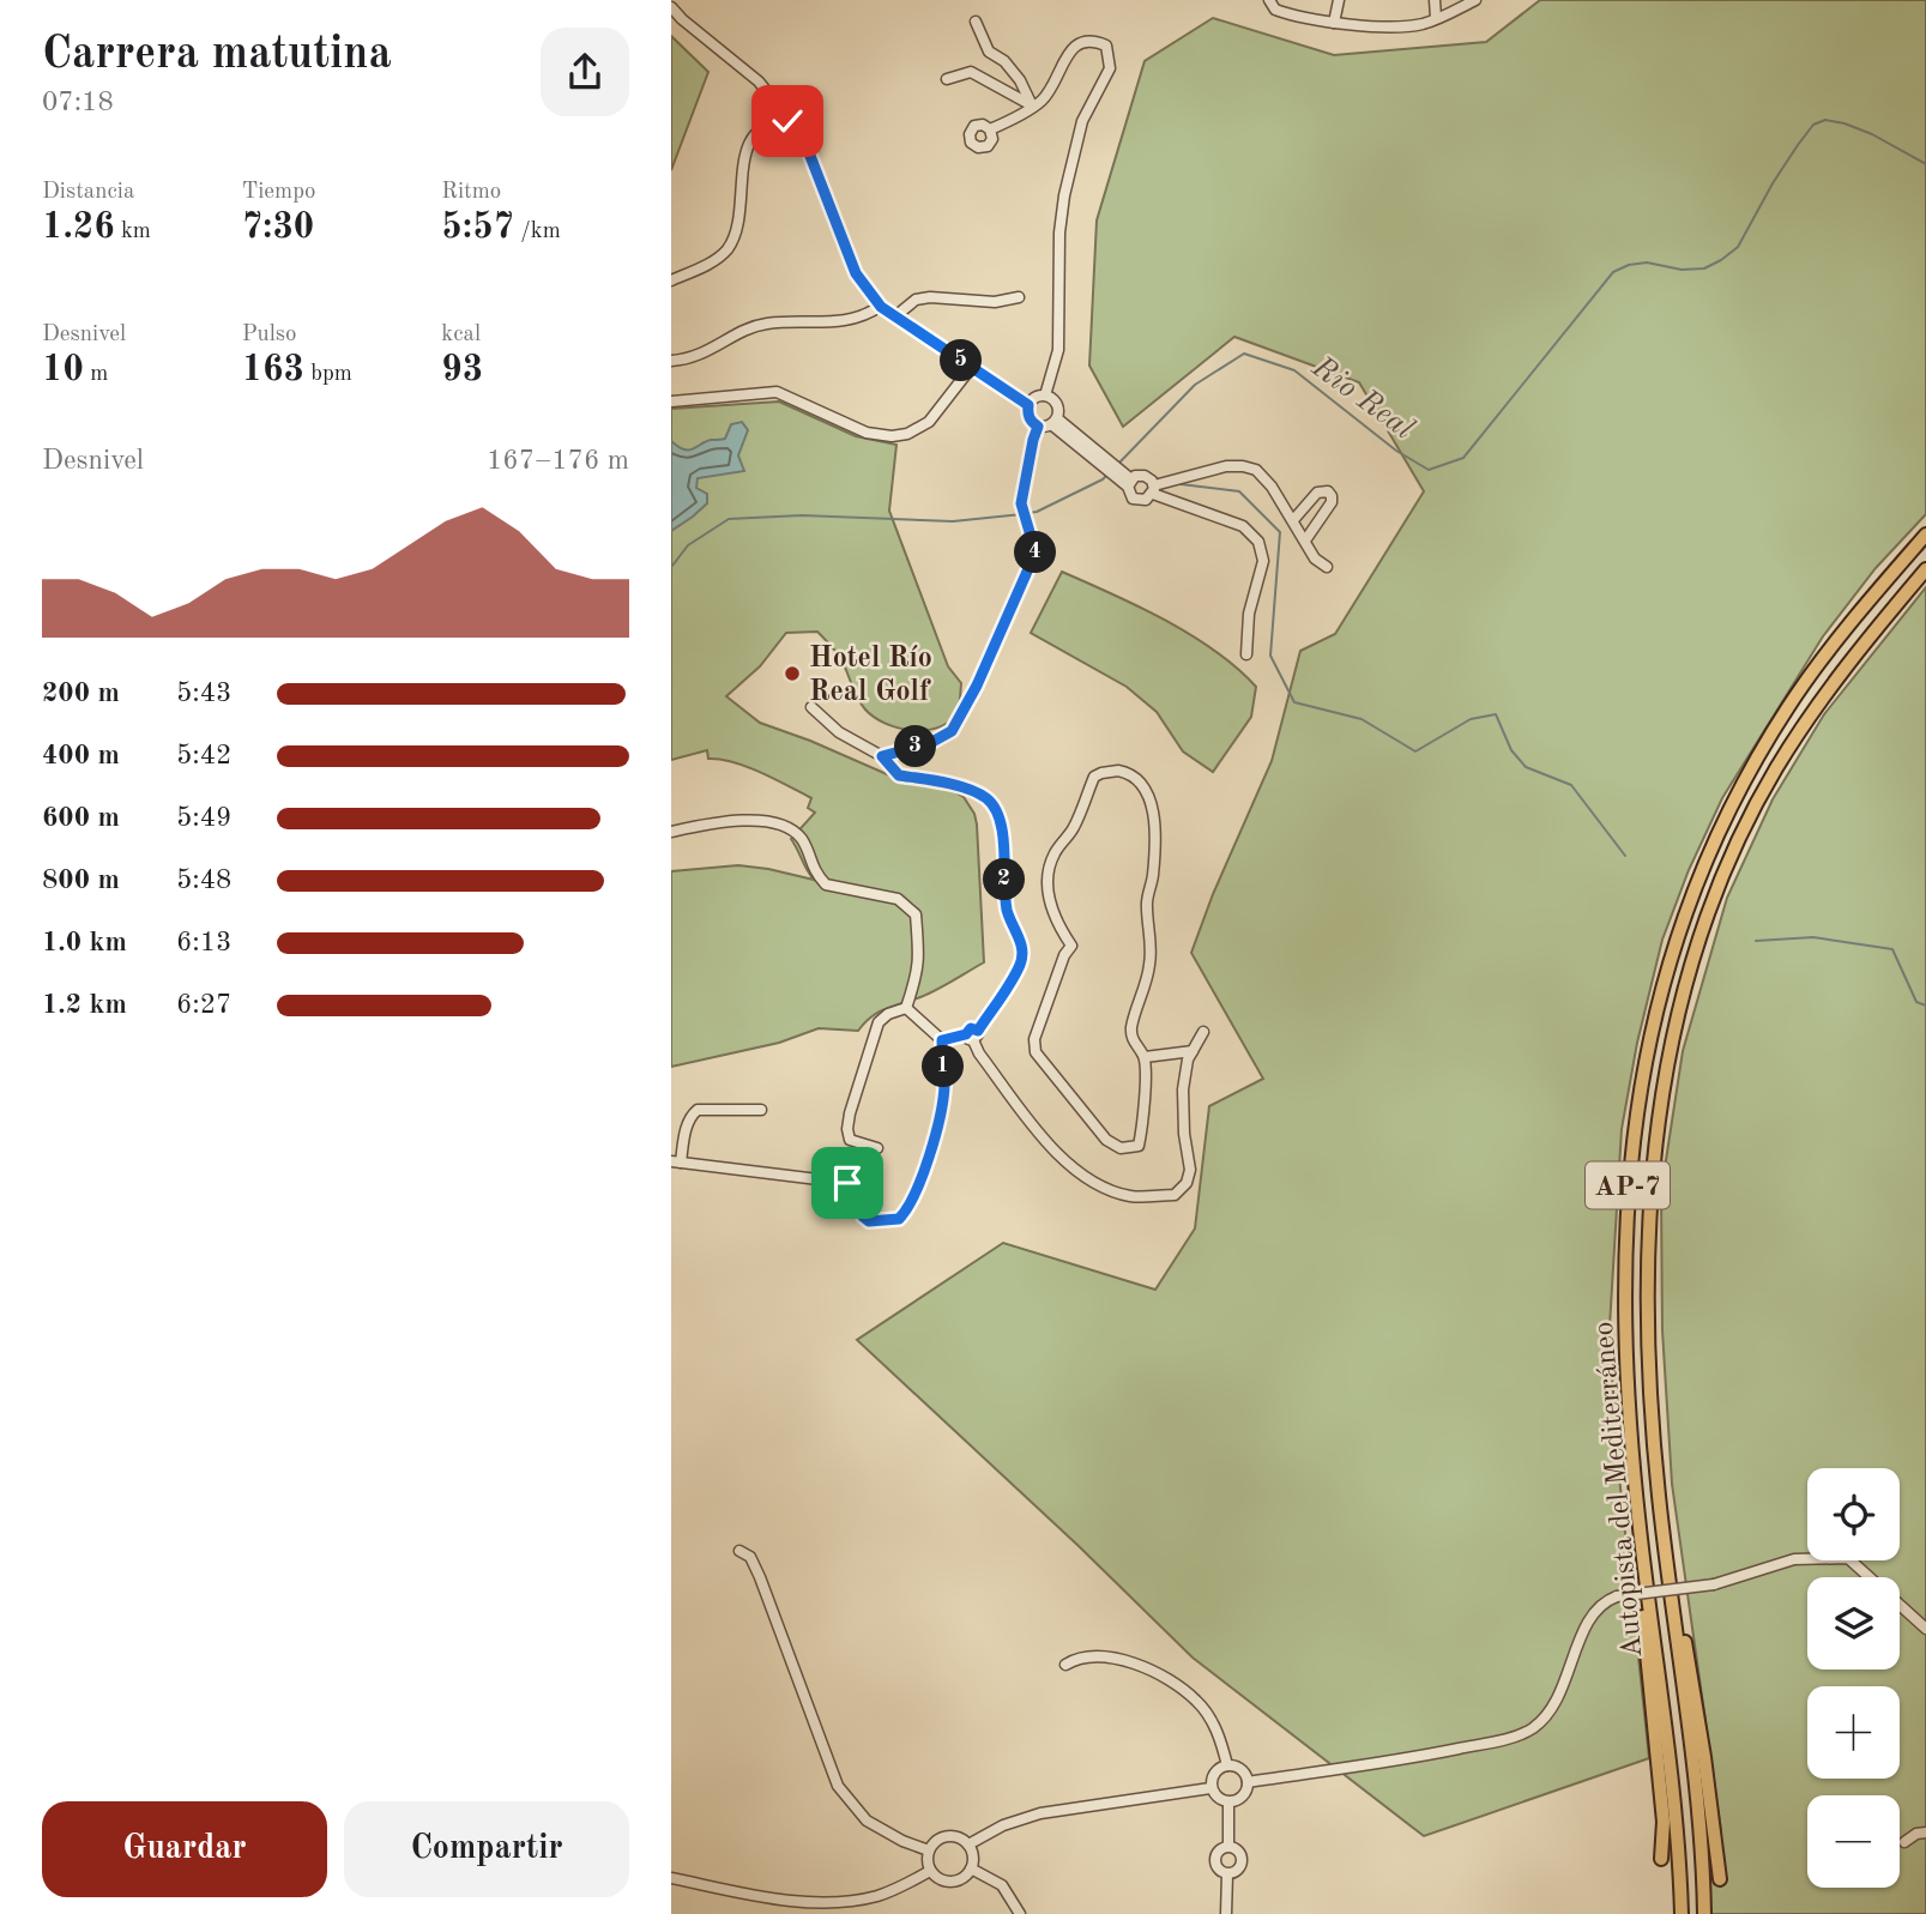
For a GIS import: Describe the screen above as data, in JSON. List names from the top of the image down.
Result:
{
  "streets": {
    "highway": ["AP-7", "Autopista del Mediterráneo"]
  },
  "water": ["Rio Real"],
  "places": ["Hotel Río Real Golf"],
  "page": {
    "heading": ["Carrera matutina", "07:18"],
    "stats": [
      ["Distancia", "1.26 km"],
      ["Tiempo", "7:30"],
      ["Ritmo", "5:57 /km"],
      ["Desnivel", "10 m"],
      ["Pulso", "163 bpm"],
      ["kcal", "93"]
    ],
    "pins": [
      "5",
      "4",
      "3",
      "2",
      "1"
    ],
    "chart": ["Desnivel", "167–176 m"],
    "list": [
      {
        "name": "200 m",
        "note": "5:43"
      },
      {
        "name": "400 m",
        "note": "5:42"
      },
      {
        "name": "600 m",
        "note": "5:49"
      },
      {
        "name": "800 m",
        "note": "5:48"
      },
      {
        "name": "1.0 km",
        "note": "6:13"
      },
      {
        "name": "1.2 km",
        "note": "6:27"
      }
    ],
    "map_buttons": ["+", "−"],
    "buttons": ["Guardar", "Compartir"]
  }
}
